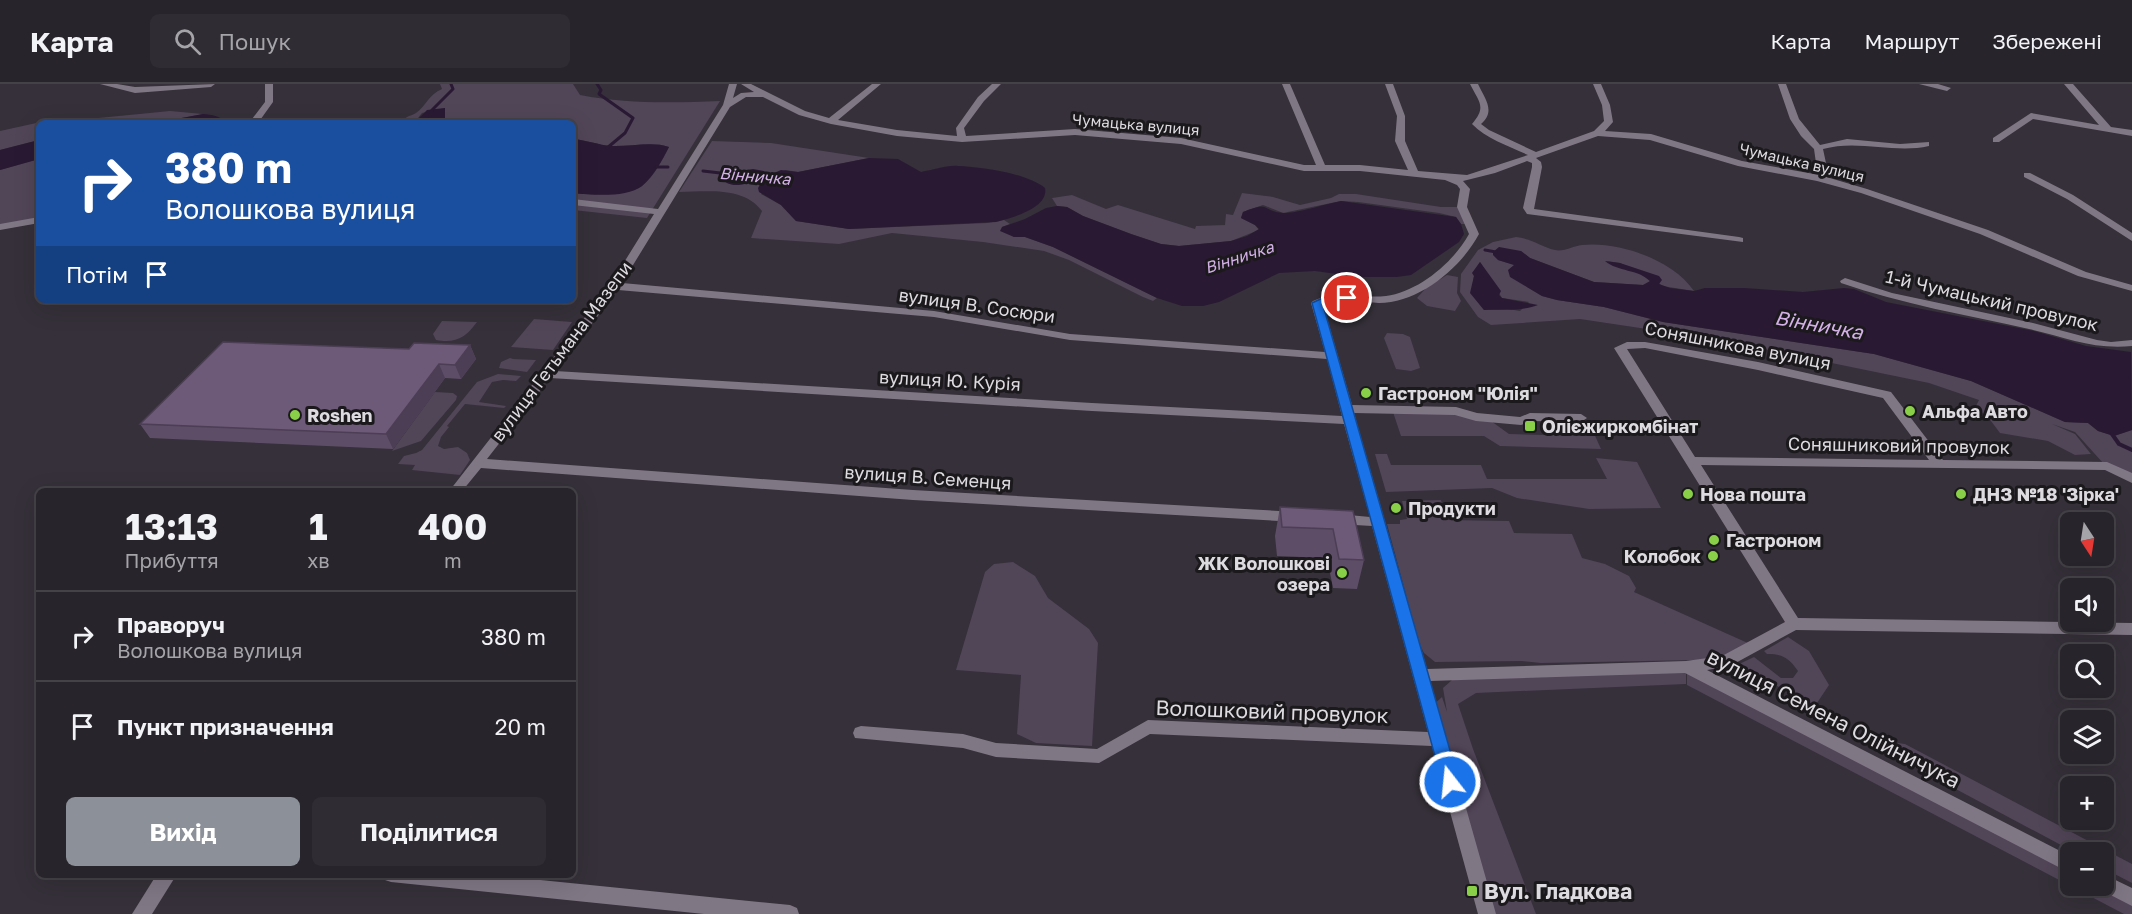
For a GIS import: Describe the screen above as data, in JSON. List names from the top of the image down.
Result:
{
  "streets": {
    "street": [
      "Чумацька вулиця",
      "1-й Чумацький провулок",
      "вулиця В. Сосюри",
      "Соняшникова вулиця",
      "вулиця Гетьмана Мазепи",
      "вулиця Ю. Курія",
      "Соняшниковий провулок",
      "вулиця В. Семенця",
      "Волошковий провулок",
      "вулиця Семена Олійничука"
    ]
  },
  "crossings": [
    ["вулиця В. Сосюри", "вулиця Гетьмана Мазепи"],
    ["Соняшникова вулиця", "Соняшниковий провулок"],
    ["вулиця Гетьмана Мазепи", "вулиця Ю. Курія"],
    ["вулиця Гетьмана Мазепи", "вулиця В. Семенця"]
  ],
  "water": ["Вінничка"],
  "places": {
    "other": [
      "Гастроном \"Юлія\"",
      "Альфа Авто",
      "Roshen",
      "Нова пошта",
      "ДНЗ №18 'Зірка'",
      "Продукти",
      "Гастроном",
      "Колобок",
      "ЖК Волошкові озера"
    ],
    "transit": ["Олієжиркомбінат", "Вул. Гладкова"]
  },
  "north": "bottom",
  "page": {
    "header": "Карта",
    "search": "Пошук",
    "nav": ["Карта", "Маршрут", "Збережені"],
    "turn": ["380 m", "Волошкова вулиця"],
    "then": "Потім",
    "eta": [
      "13:13",
      "Прибуття",
      "1",
      "хв",
      "400",
      "m"
    ],
    "map_buttons": ["+", "−"],
    "list": [
      {
        "name": "Праворуч",
        "note": "Волошкова вулиця",
        "value": "380 m"
      },
      {
        "name": "Пункт призначення",
        "value": "20 m"
      }
    ],
    "buttons": ["Вихід", "Поділитися"]
  }
}
